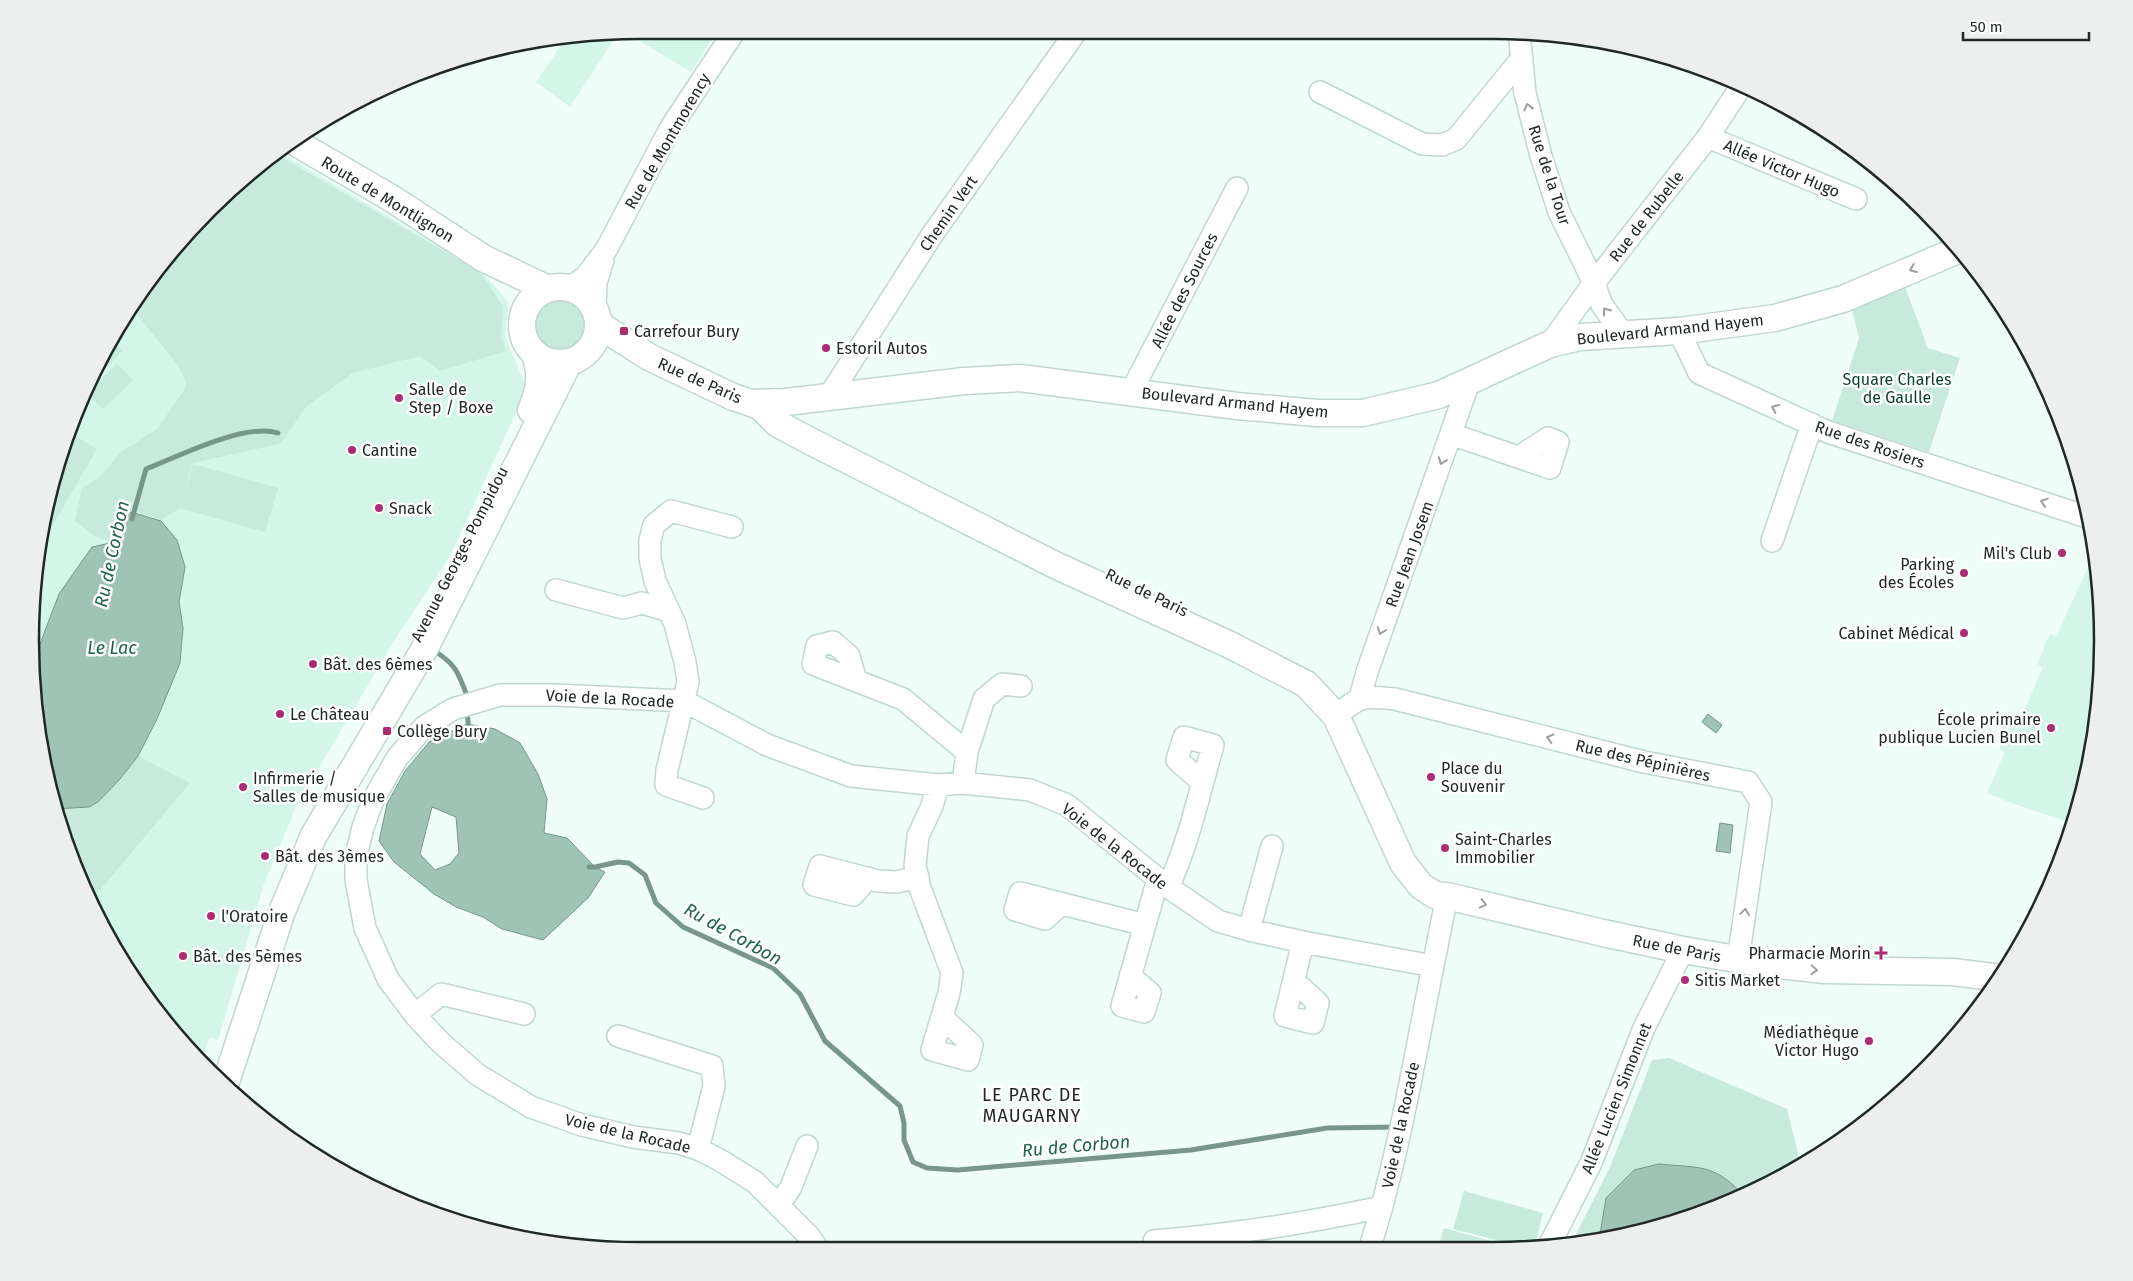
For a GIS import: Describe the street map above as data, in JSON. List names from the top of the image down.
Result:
{
  "streets": {
    "main road": [
      "Route de Montlignon",
      "Boulevard Armand Hayem",
      "Rue de Paris",
      "Avenue Georges Pompidou"
    ],
    "street": [
      "Rue de Montmorency",
      "Allée Victor Hugo",
      "Rue de la Tour",
      "Chemin Vert",
      "Rue de Rubelle",
      "Allée des Sources",
      "Rue des Rosiers",
      "Rue Jean Josem",
      "Voie de la Rocade",
      "Rue des Pépinières",
      "Allée Lucien Simonnet"
    ]
  },
  "crossings": [
    ["Rue de Montmorency", "Route de Montlignon"],
    ["Rue de Montmorency", "Rue de Paris"],
    ["Rue de Montmorency", "Avenue Georges Pompidou"],
    ["Allée Victor Hugo", "Rue de Rubelle"],
    ["Rue de la Tour", "Rue de Rubelle"],
    ["Rue de la Tour", "Boulevard Armand Hayem"],
    ["Route de Montlignon", "Rue de Paris"],
    ["Route de Montlignon", "Avenue Georges Pompidou"],
    ["Chemin Vert", "Boulevard Armand Hayem"],
    ["Rue de Rubelle", "Boulevard Armand Hayem"],
    ["Allée des Sources", "Boulevard Armand Hayem"],
    ["Boulevard Armand Hayem", "Rue de Paris"],
    ["Boulevard Armand Hayem", "Rue des Rosiers"],
    ["Boulevard Armand Hayem", "Rue Jean Josem"],
    ["Rue de Paris", "Avenue Georges Pompidou"],
    ["Rue de Paris", "Rue Jean Josem"],
    ["Rue de Paris", "Rue des Pépinières"],
    ["Rue de Paris", "Allée Lucien Simonnet"],
    ["Rue Jean Josem", "Rue des Pépinières"]
  ],
  "one_way": ["Rue de la Tour", "Rue des Rosiers", "Rue Jean Josem"],
  "districts": ["LE PARC DE MAUGARNY"],
  "water": ["Ru de Corbon", "Le Lac"],
  "parks": ["Square Charles de Gaulle"],
  "places": {
    "transit": ["Carrefour Bury", "Collège Bury"],
    "other": [
      "Estoril Autos",
      "Salle de Step / Boxe",
      "Cantine",
      "Snack",
      "Mil's Club",
      "Parking des Écoles",
      "Cabinet Médical",
      "Bât. des 6èmes",
      "Le Château",
      "École primaire publique Lucien Bunel",
      "Place du Souvenir",
      "Infirmerie / Salles de musique",
      "Saint-Charles Immobilier",
      "Bât. des 3èmes",
      "l'Oratoire",
      "Bât. des 5èmes",
      "Sitis Market",
      "Médiathèque Victor Hugo"
    ],
    "health": ["Pharmacie Morin"]
  },
  "scale_bar": "50 m"
}
